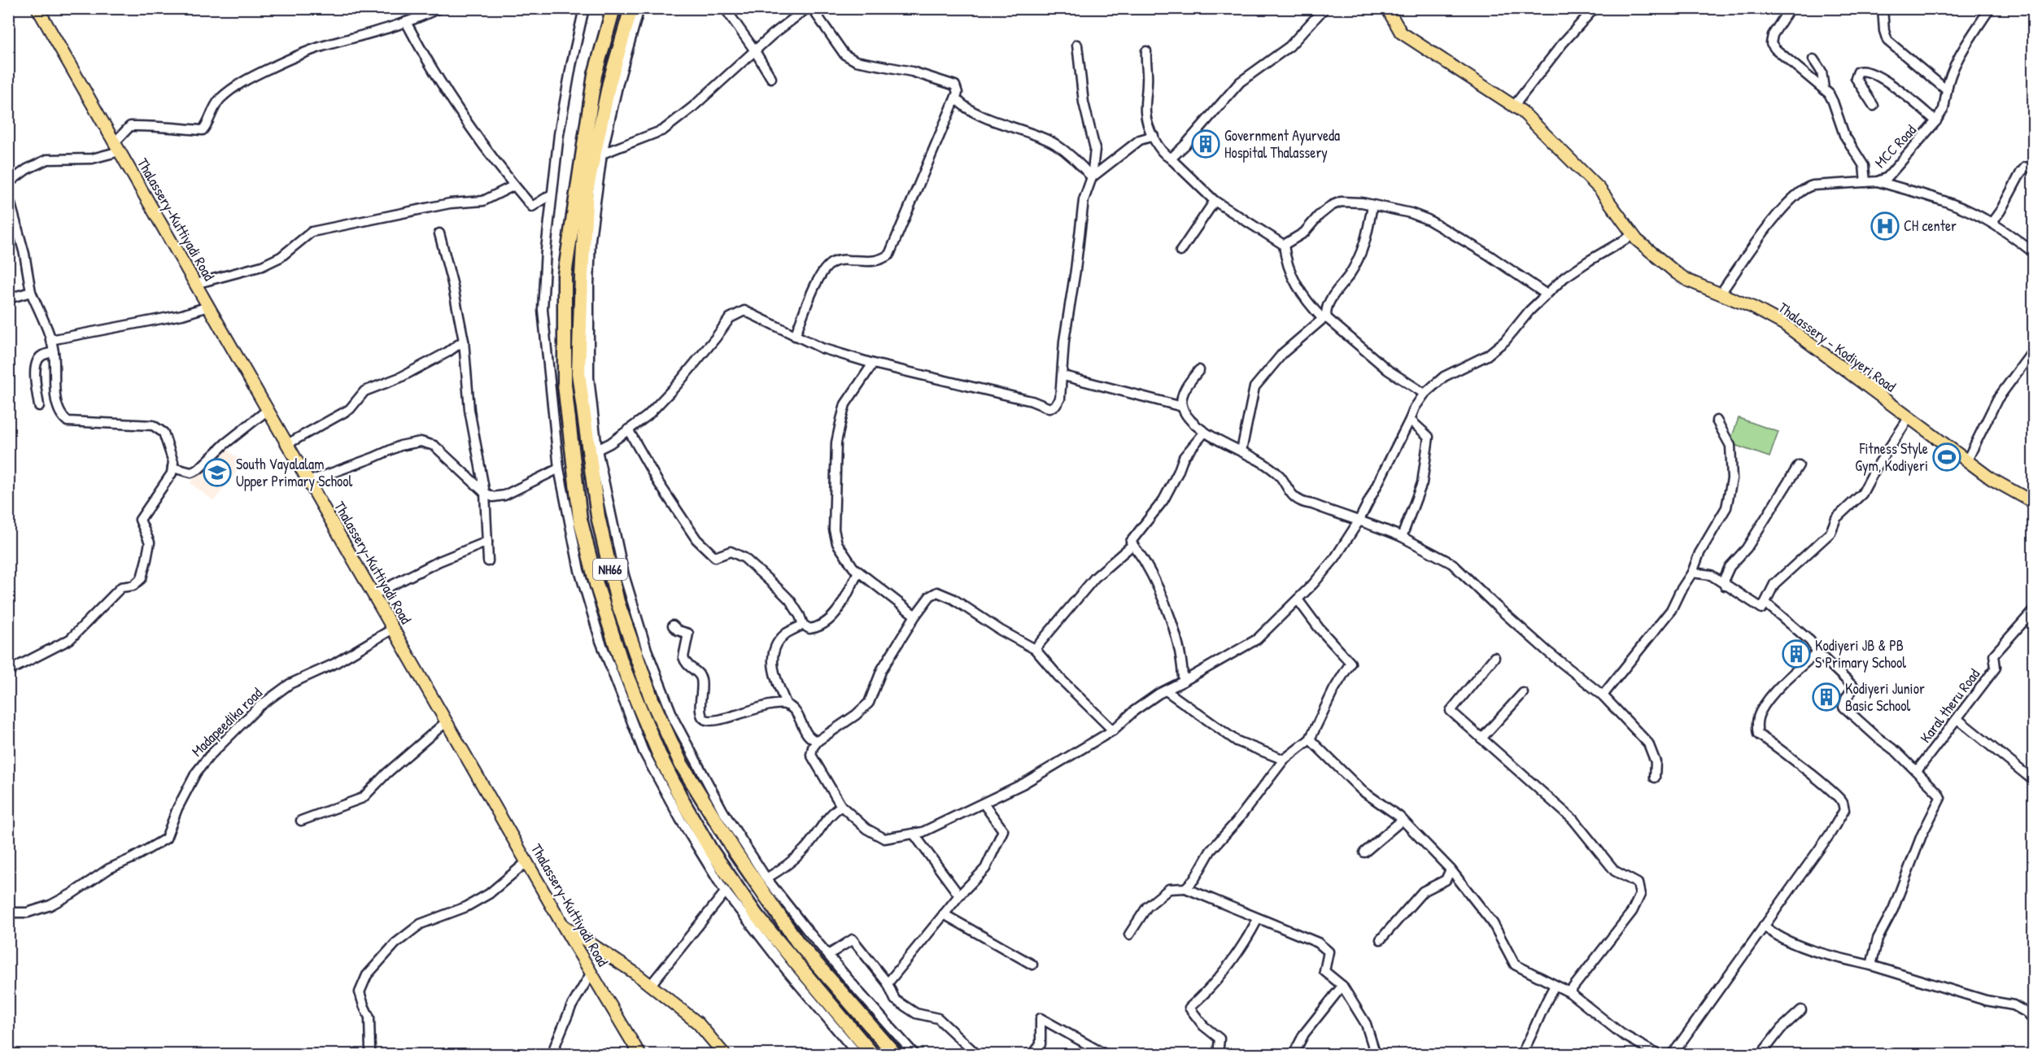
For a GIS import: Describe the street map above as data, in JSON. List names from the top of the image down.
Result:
{
  "streets": {
    "highway": ["NH66"],
    "main road": ["Thalassery-Kuttiyadi Road", "Thalassery - Kodiyeri Road"],
    "street": ["MCC Road", "Karal theru Road", "Madapeedika road"]
  },
  "crossings": [
    ["MCC Road", "Thalassery - Kodiyeri Road"],
    ["Thalassery-Kuttiyadi Road", "Madapeedika road"]
  ],
  "places": {
    "building": ["Government Ayurveda Hospital Thalassery", "Kodiyeri JB & PB S Primary School", "Kodiyeri Junior Basic School"],
    "hospital": ["CH center"],
    "sports": ["Fitness Style Gym, Kodiyeri"],
    "school or university": ["South Vayalalam Upper Primary School"]
  }
}
